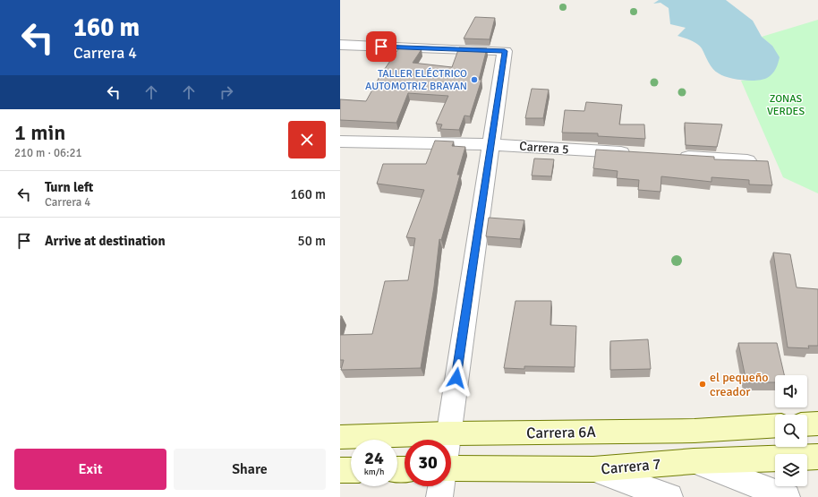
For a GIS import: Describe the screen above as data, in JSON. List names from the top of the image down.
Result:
{
  "streets": {
    "main road": ["Carrera 6A", "Carrera 7"],
    "street": ["Carrera 5"]
  },
  "parks": ["ZONAS VERDES"],
  "places": ["TALLER ELÉCTRICO AUTOMOTRIZ BRAYAN", "el pequeño creador"],
  "page": {
    "turn": ["160 m", "Carrera 4"],
    "heading": ["1 min", "210 m · 06:21"],
    "list": [
      {
        "name": "Turn left",
        "note": "Carrera 4",
        "value": "160 m"
      },
      {
        "name": "Arrive at destination",
        "value": "50 m"
      }
    ],
    "speed": "24 km/h",
    "limit": "30",
    "buttons": ["Exit", "Share"]
  }
}
